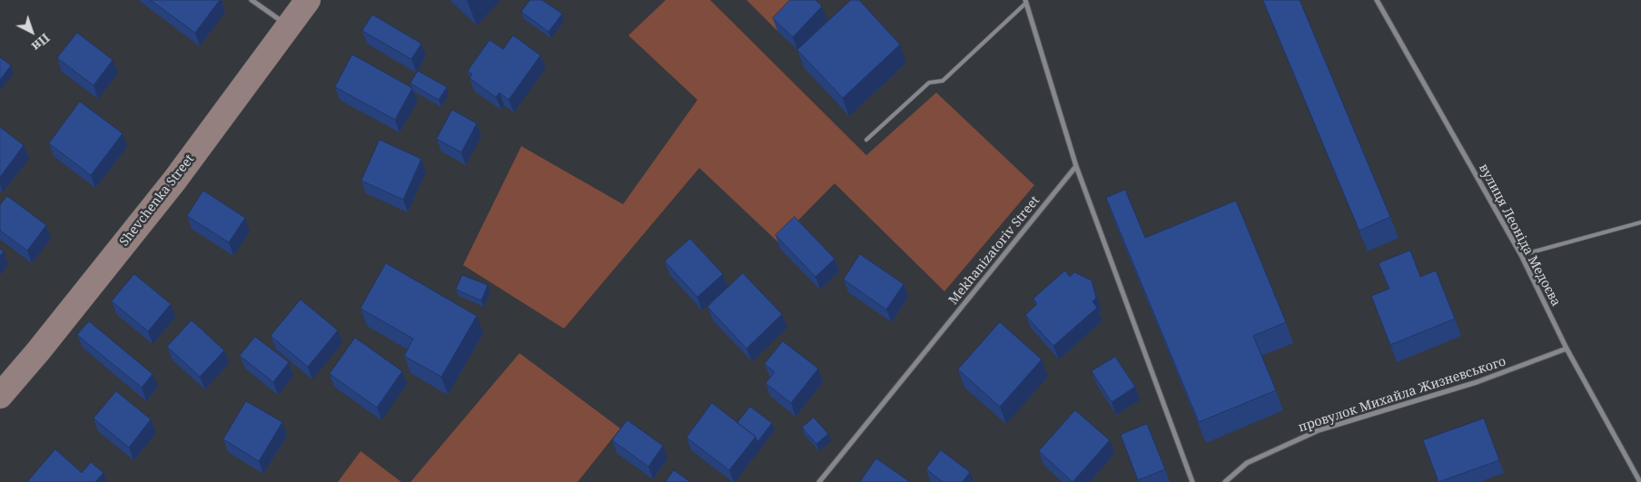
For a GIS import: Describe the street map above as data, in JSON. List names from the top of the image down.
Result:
{
  "streets": {
    "main road": ["Shevchenka Street"],
    "street": ["вулиця Леоніда Медоєва", "Mekhanizatoriv Street", "провулок Михайла Жизневського"]
  },
  "crossings": [
    ["вулиця Леоніда Медоєва", "провулок Михайла Жизневського"]
  ],
  "north": "bottom right"
}
